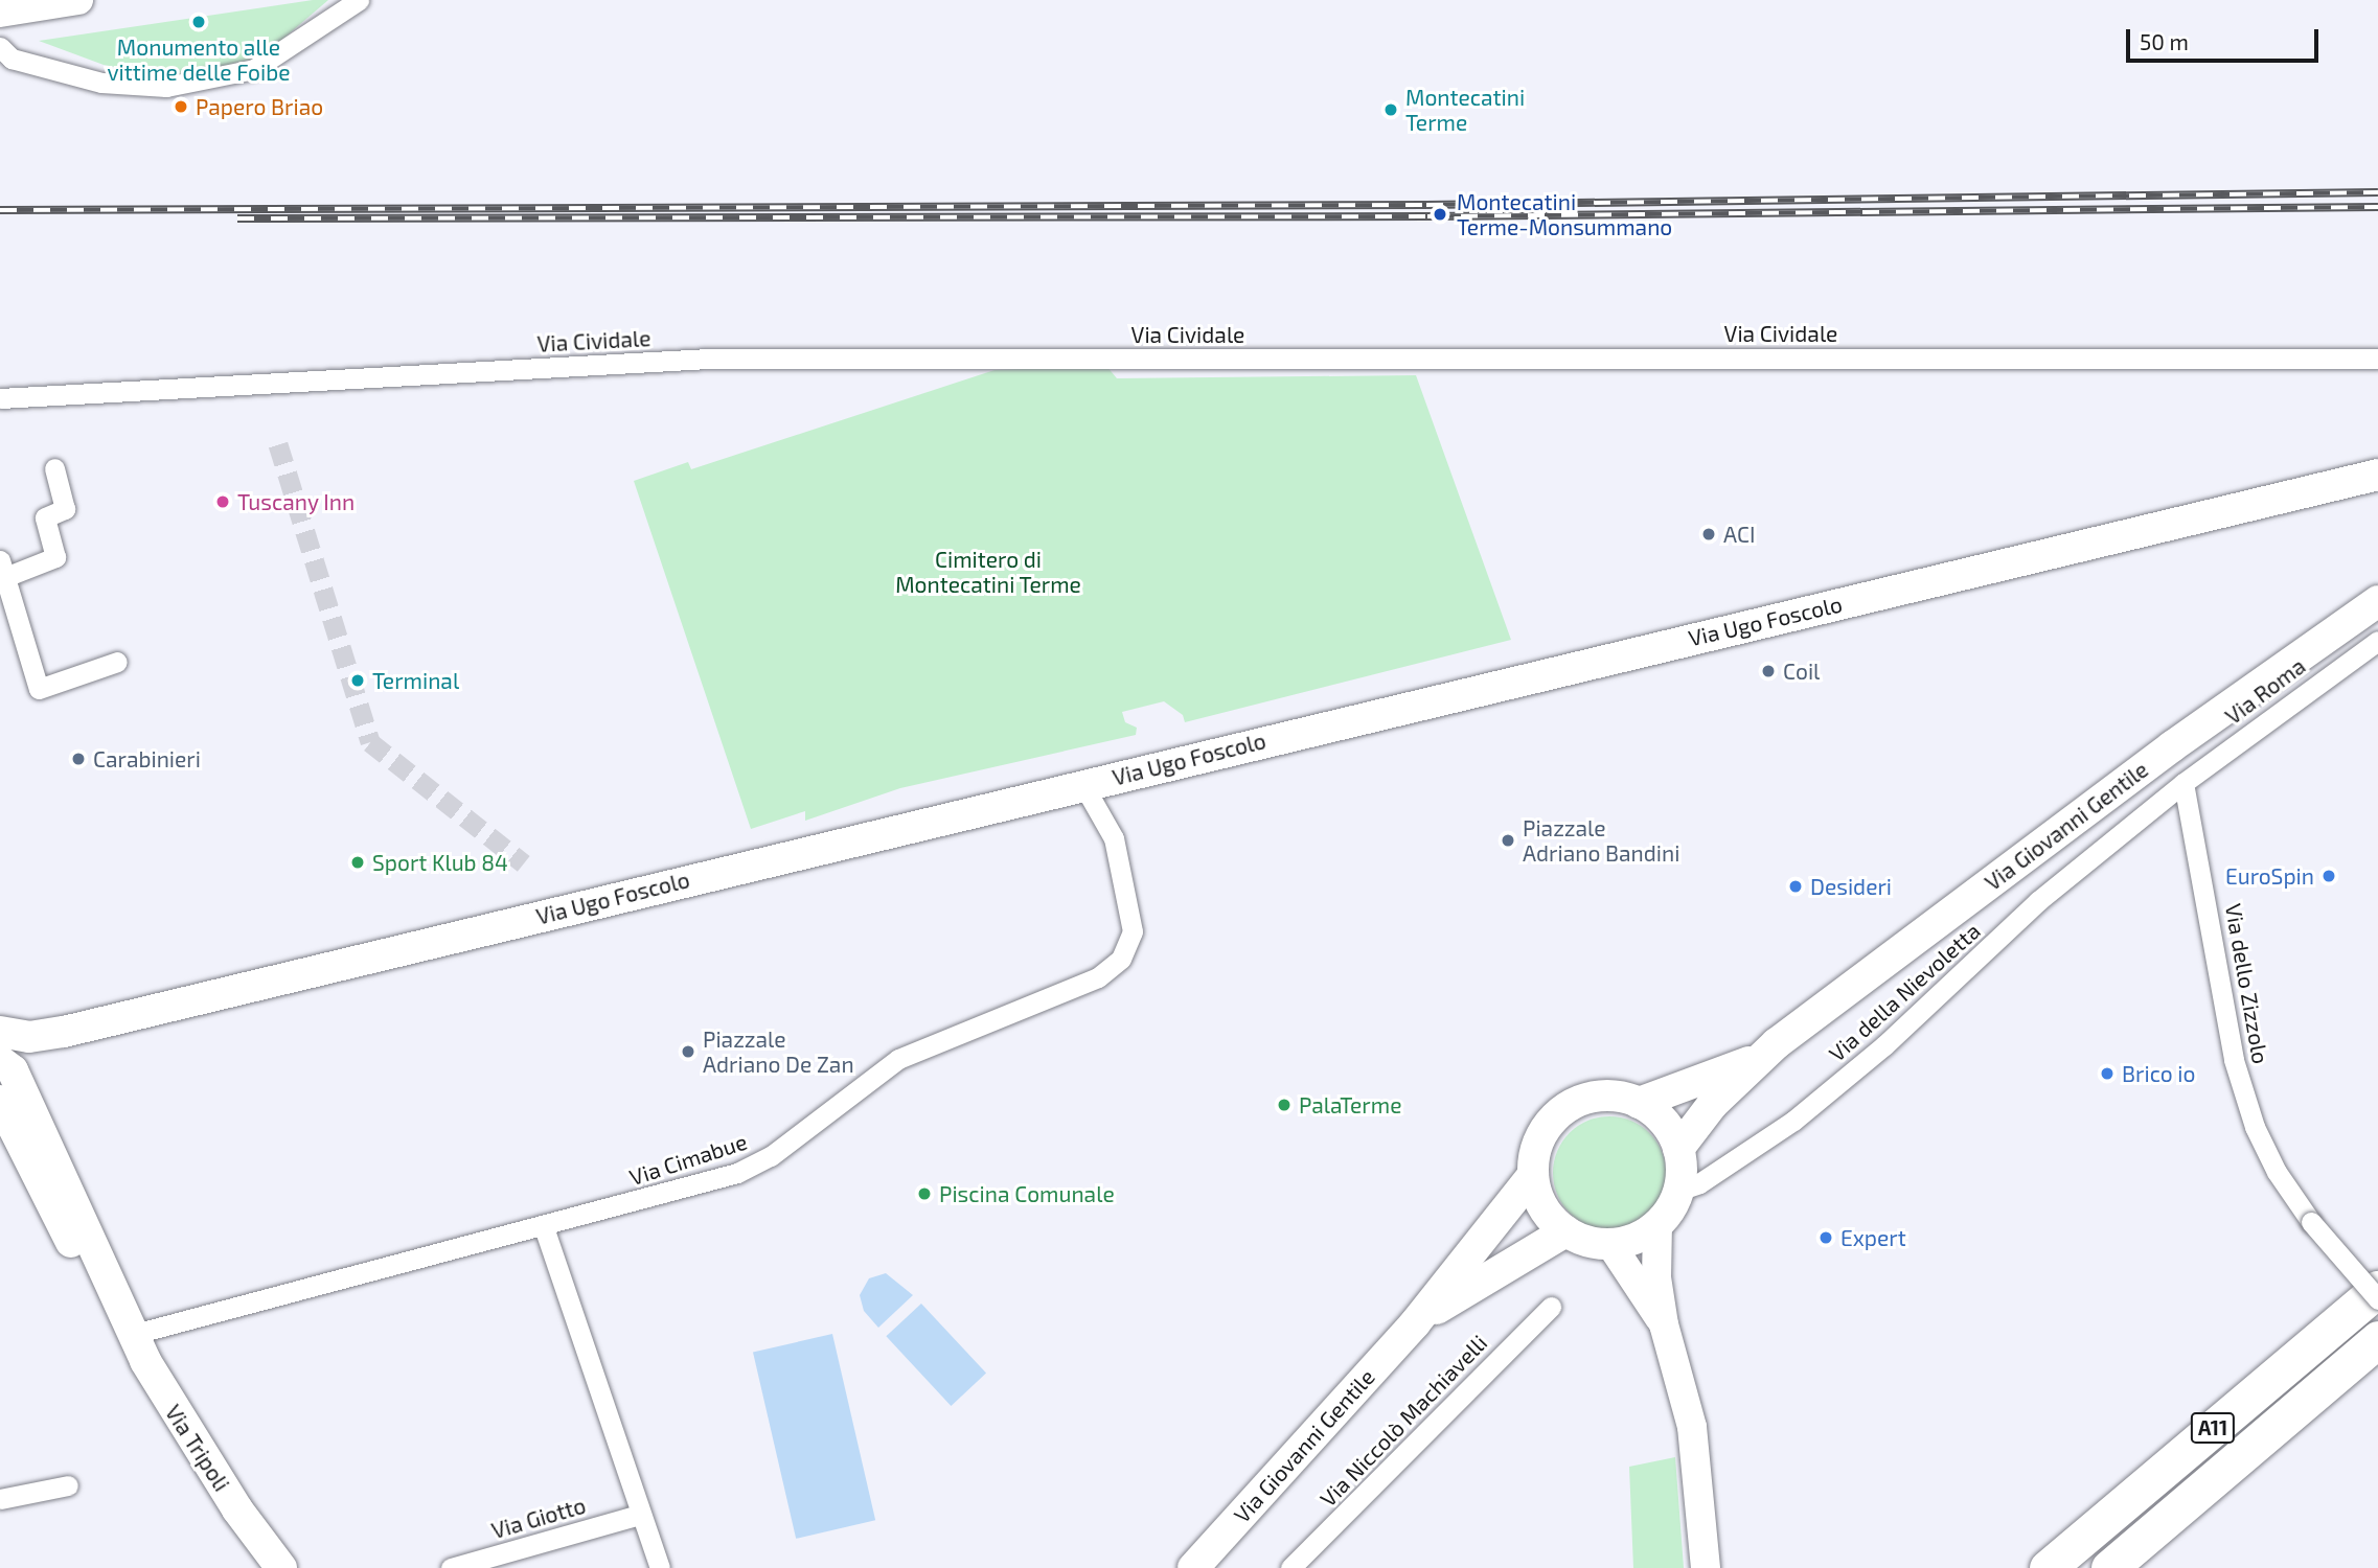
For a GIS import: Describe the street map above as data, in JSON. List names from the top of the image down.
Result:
{
  "streets": {
    "highway": ["A11"],
    "main road": ["Via Ugo Foscolo", "Via Giovanni Gentile", "Via Tripoli"],
    "street": [
      "Via Cividale",
      "Via Roma",
      "Via dello Zizzolo",
      "Via della Nievoletta",
      "Via Cimabue",
      "Via Niccolò Machiavelli",
      "Via Giotto"
    ]
  },
  "crossings": [
    ["Via Ugo Foscolo", "Via Cimabue"],
    ["Via Roma", "Via dello Zizzolo"],
    ["Via Roma", "Via della Nievoletta"],
    ["Via dello Zizzolo", "Via della Nievoletta"],
    ["Via Cimabue", "Via Tripoli"]
  ],
  "parks": ["Cimitero di Montecatini Terme"],
  "places": [
    "Monumento alle vittime delle Foibe",
    "Papero Briao",
    "Montecatini Terme",
    "Montecatini Terme-Monsummano",
    "Tuscany Inn",
    "ACI",
    "Coil",
    "Terminal",
    "Carabinieri",
    "Piazzale Adriano Bandini",
    "Sport Klub 84",
    "EuroSpin",
    "Desideri",
    "Piazzale Adriano De Zan",
    "Brico io",
    "PalaTerme",
    "Piscina Comunale",
    "Expert"
  ],
  "scale_bar": "50 m"
}
